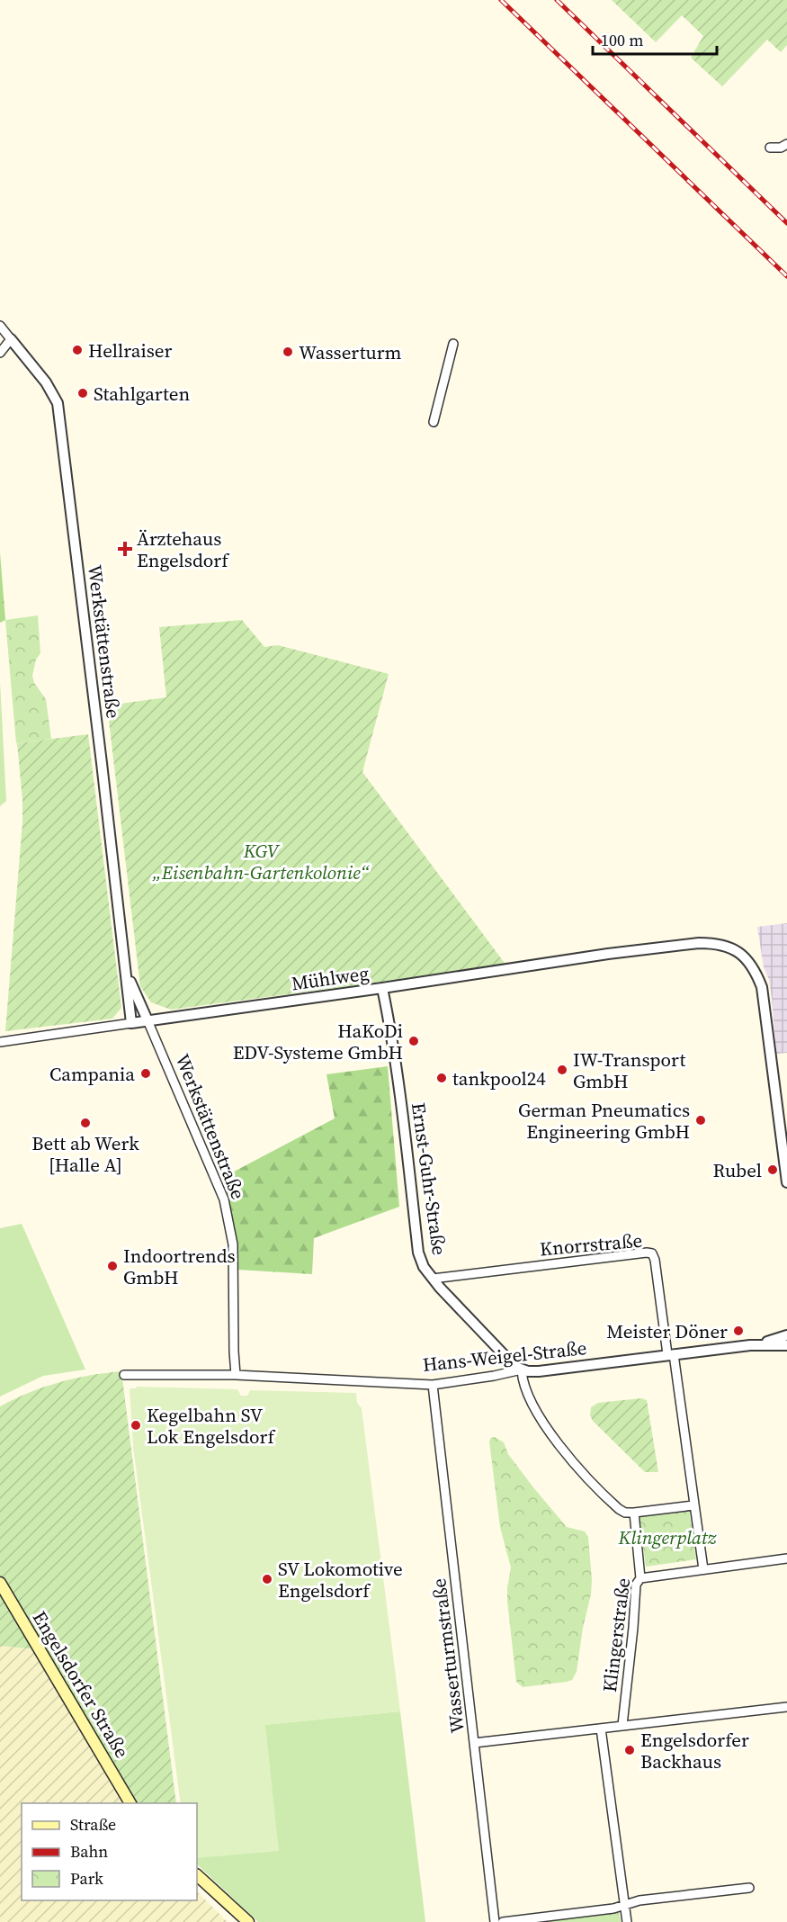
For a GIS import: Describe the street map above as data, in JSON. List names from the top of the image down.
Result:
{
  "streets": {
    "main road": ["Engelsdorfer Straße"],
    "street": [
      "Werkstättenstraße",
      "Mühlweg",
      "Ernst-Guhr-Straße",
      "Knorrstraße",
      "Hans-Weigel-Straße",
      "Klingerstraße",
      "Wasserturmstraße"
    ]
  },
  "crossings": [
    ["Werkstättenstraße", "Mühlweg"],
    ["Werkstättenstraße", "Hans-Weigel-Straße"],
    ["Mühlweg", "Ernst-Guhr-Straße"],
    ["Ernst-Guhr-Straße", "Knorrstraße"],
    ["Ernst-Guhr-Straße", "Hans-Weigel-Straße"],
    ["Knorrstraße", "Hans-Weigel-Straße"],
    ["Hans-Weigel-Straße", "Wasserturmstraße"]
  ],
  "parks": ["KGV „Eisenbahn-Gartenkolonie“", "Klingerplatz"],
  "places": {
    "other": [
      "Hellraiser",
      "Wasserturm",
      "Stahlgarten",
      "HaKoDi EDV-Systeme GmbH",
      "IW-Transport GmbH",
      "Campania",
      "tankpool24",
      "German Pneumatics Engineering GmbH",
      "Bett ab Werk [Halle A]",
      "Rubel",
      "Indoortrends GmbH",
      "Meister Döner",
      "Kegelbahn SV Lok Engelsdorf",
      "SV Lokomotive Engelsdorf",
      "Engelsdorfer Backhaus"
    ],
    "health": ["Ärztehaus Engelsdorf"]
  },
  "legend": ["Straße", "Bahn", "Park"],
  "scale_bar": "100 m"
}
